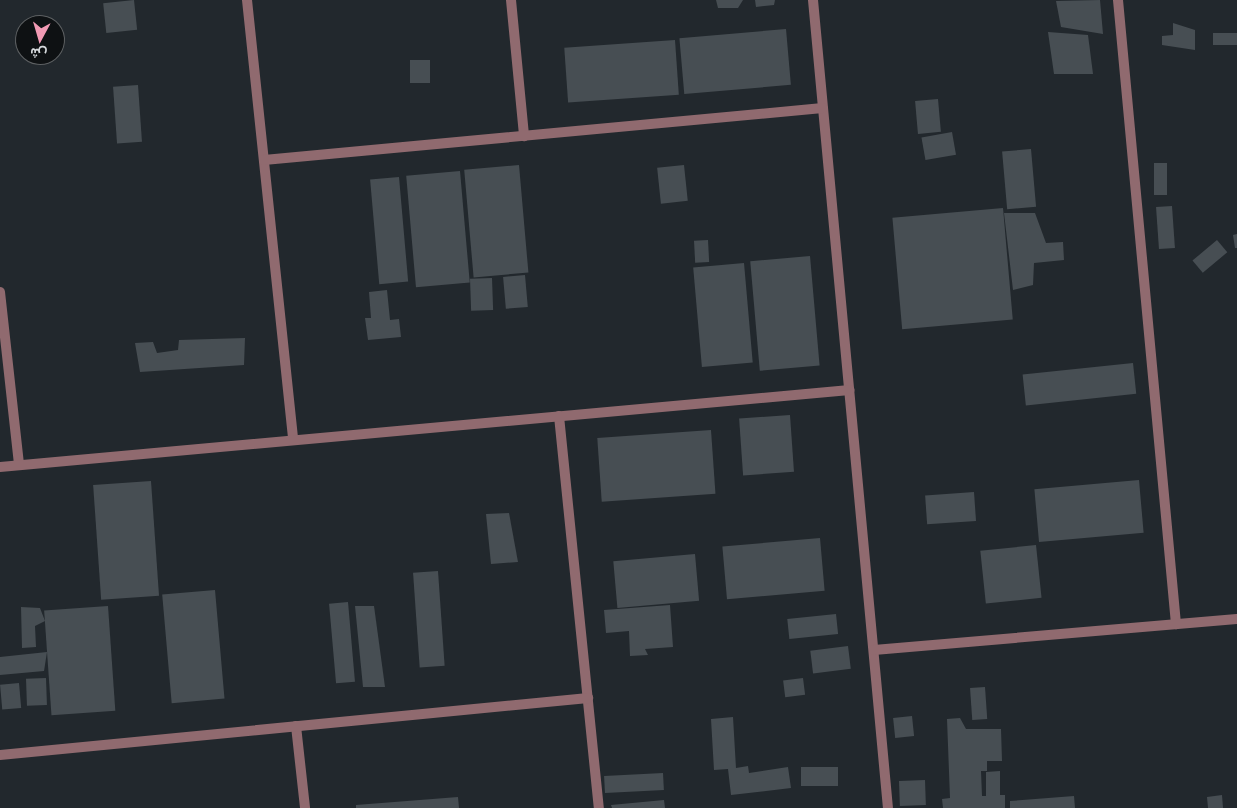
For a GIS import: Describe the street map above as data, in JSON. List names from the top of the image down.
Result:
{
  "north": "bottom"
}
